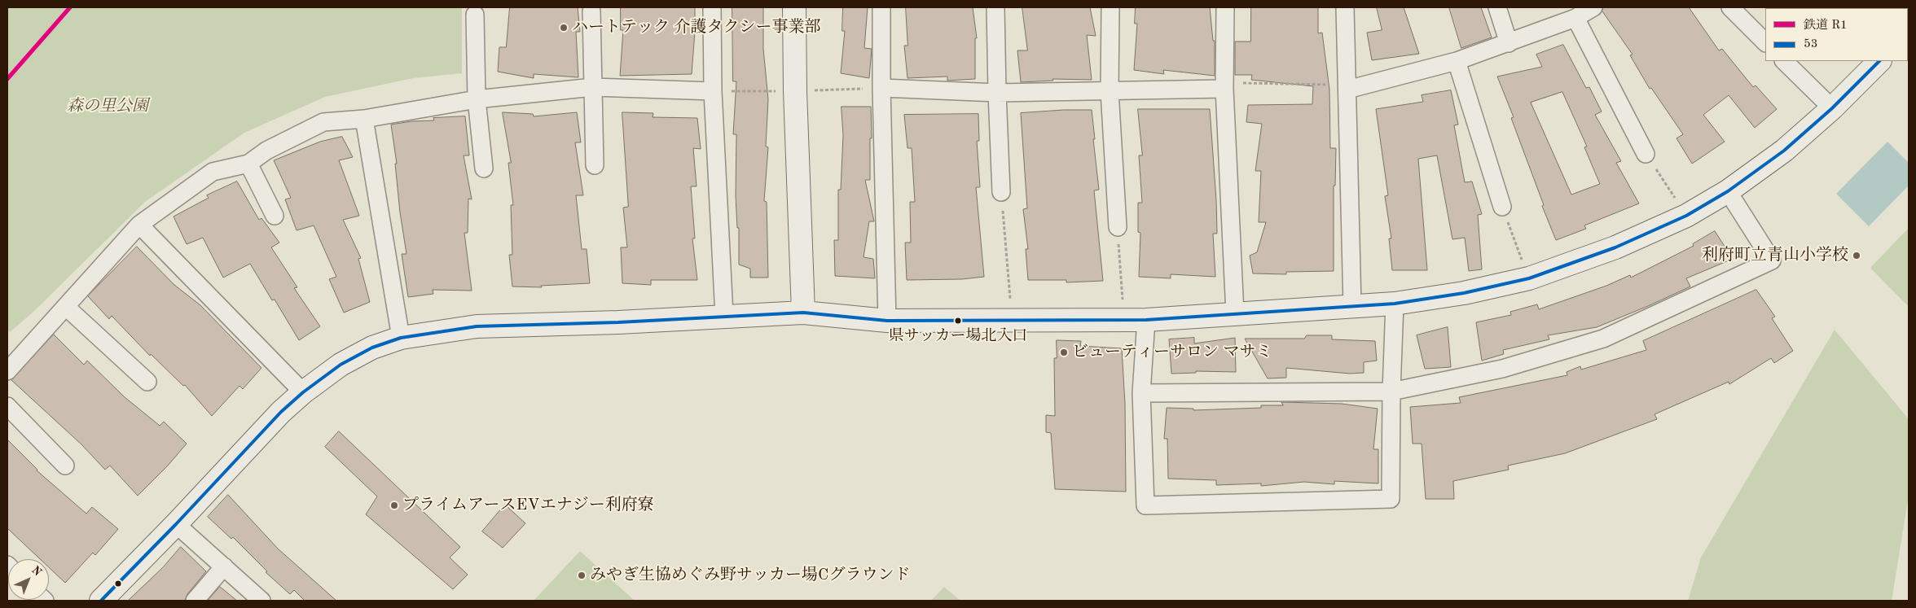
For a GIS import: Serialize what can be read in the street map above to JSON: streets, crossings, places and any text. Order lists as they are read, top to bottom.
{
  "parks": ["森の里公園"],
  "places": [
    "ハートテック 介護タクシー事業部",
    "利府町立青山小学校",
    "県サッカー場北入口",
    "ビューティーサロン マサミ",
    "プライムアースEVエナジー利府寮",
    "みやぎ生協めぐみ野サッカー場Cグラウンド"
  ],
  "lines": ["rail line R1", "transit line 53"],
  "legend": ["鉄道 R1", "53"],
  "north": "top right"
}
